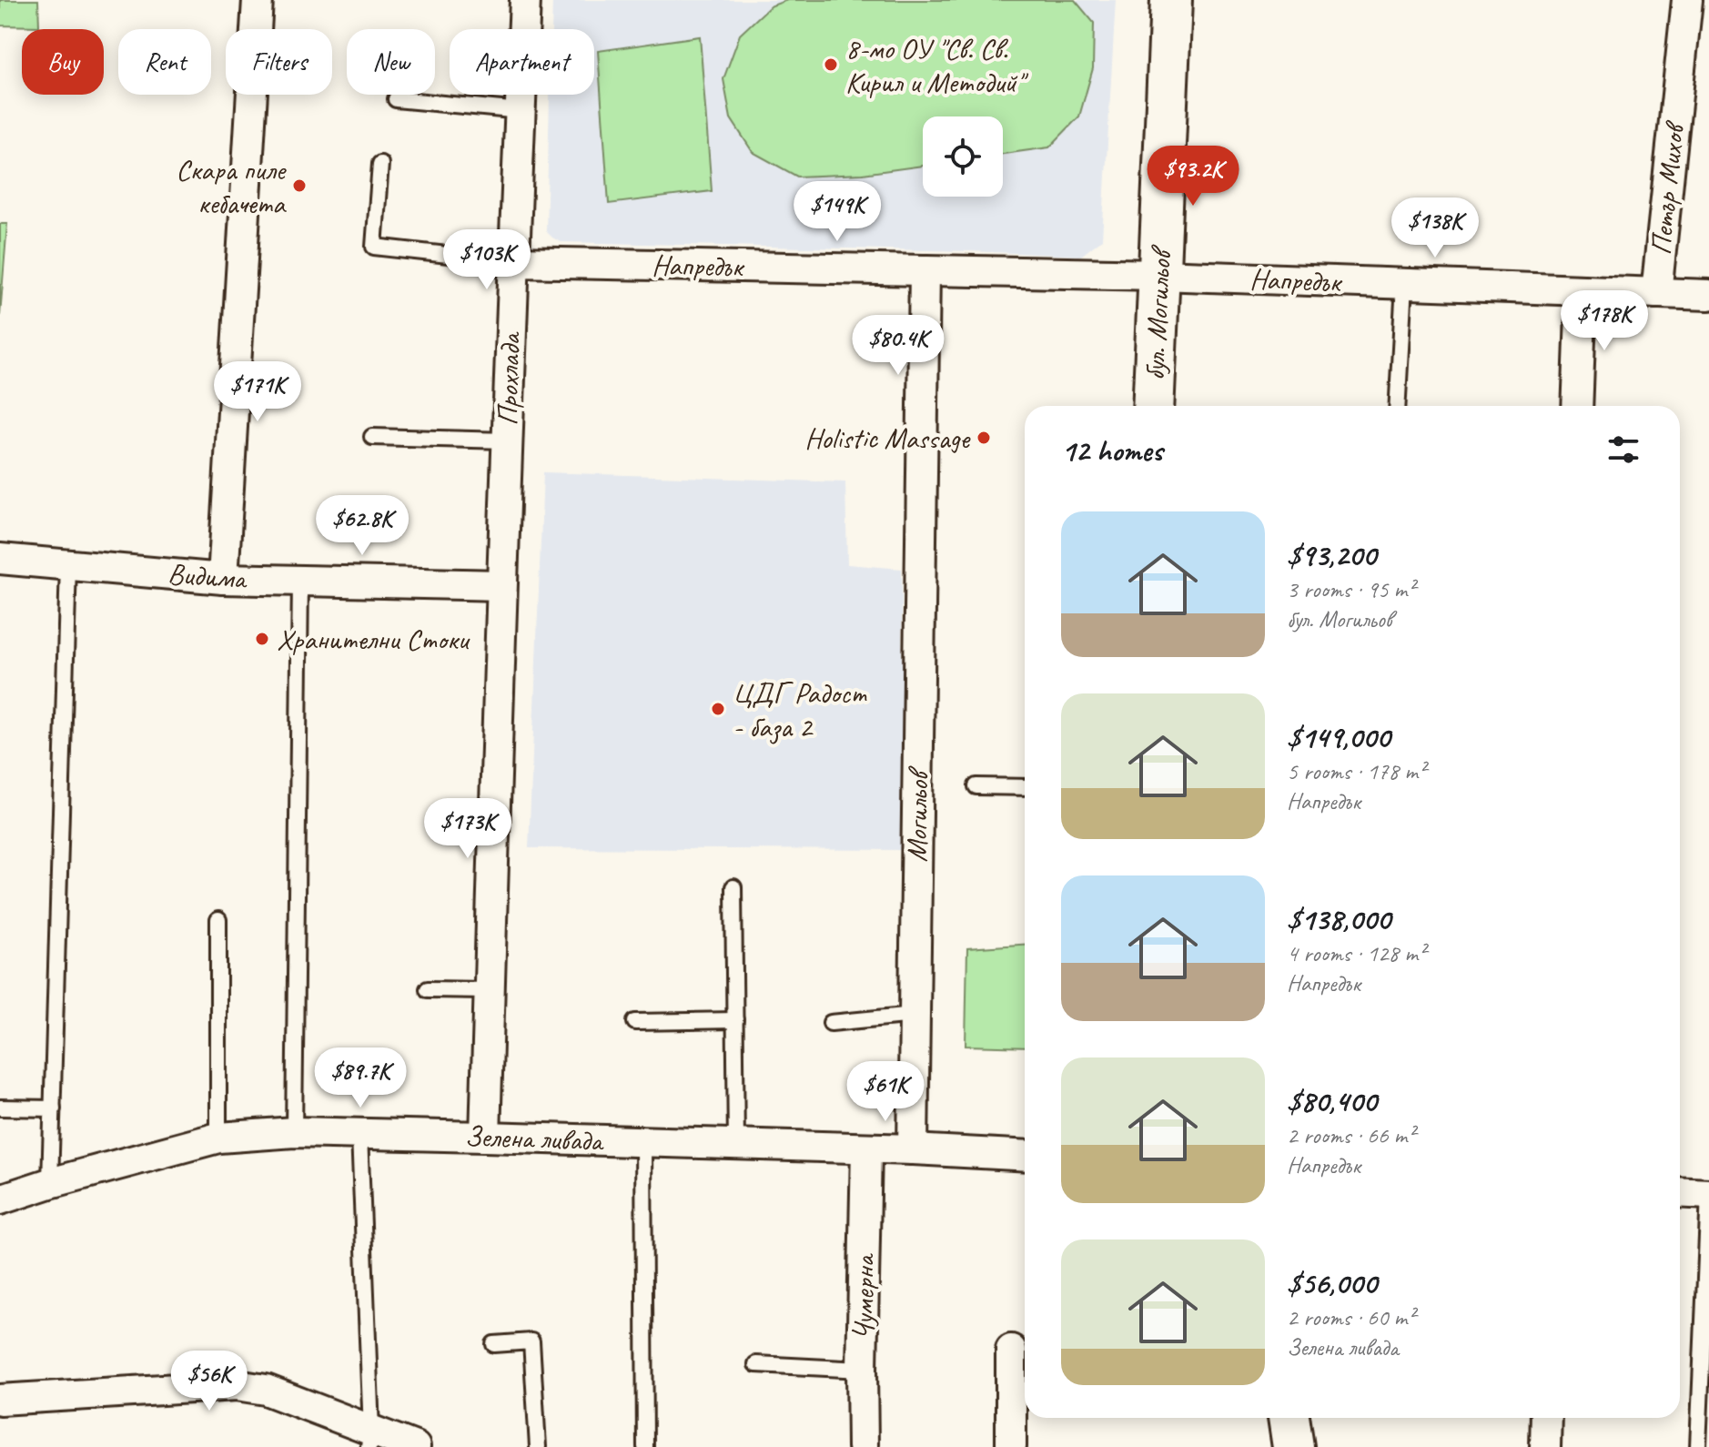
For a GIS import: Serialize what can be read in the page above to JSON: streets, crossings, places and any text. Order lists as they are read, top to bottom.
{
  "streets": {
    "street": [
      "Петър Михов",
      "Напредък",
      "бул. Могильов",
      "Прохлада",
      "Видима",
      "Могильов",
      "Зелена ливада",
      "Чумерна"
    ]
  },
  "crossings": [
    ["Петър Михов", "Напредък"],
    ["Напредък", "бул. Могильов"],
    ["Напредък", "Прохлада"],
    ["Напредък", "Могильов"],
    ["Прохлада", "Видима"],
    ["Прохлада", "Зелена ливада"],
    ["Могильов", "Зелена ливада"],
    ["Зелена ливада", "Чумерна"]
  ],
  "places": [
    "8-мо ОУ \"Св. Св. Кирил и Методий\"",
    "Скара пиле кебачета",
    "Holistic Massage",
    "Хранителни Стоки",
    "ЦДГ Радост - база 2"
  ],
  "page": {
    "chip": [
      "Buy",
      "Rent",
      "Filters",
      "New",
      "Apartment"
    ],
    "price": [
      "$93.2K",
      "$149K",
      "$138K",
      "$103K",
      "$178K",
      "$80.4K",
      "$171K",
      "$62.8K",
      "$173K",
      "$89.7K",
      "$61K",
      "$56K"
    ],
    "heading": "12 homes",
    "list": [
      {
        "name": "$93,200",
        "note": "3 rooms · 95 m² · бул. Могильов"
      },
      {
        "name": "$149,000",
        "note": "5 rooms · 178 m² · Напредък"
      },
      {
        "name": "$138,000",
        "note": "4 rooms · 128 m² · Напредък"
      },
      {
        "name": "$80,400",
        "note": "2 rooms · 66 m² · Напредък"
      },
      {
        "name": "$56,000",
        "note": "2 rooms · 60 m² · Зелена ливада"
      }
    ]
  }
}
